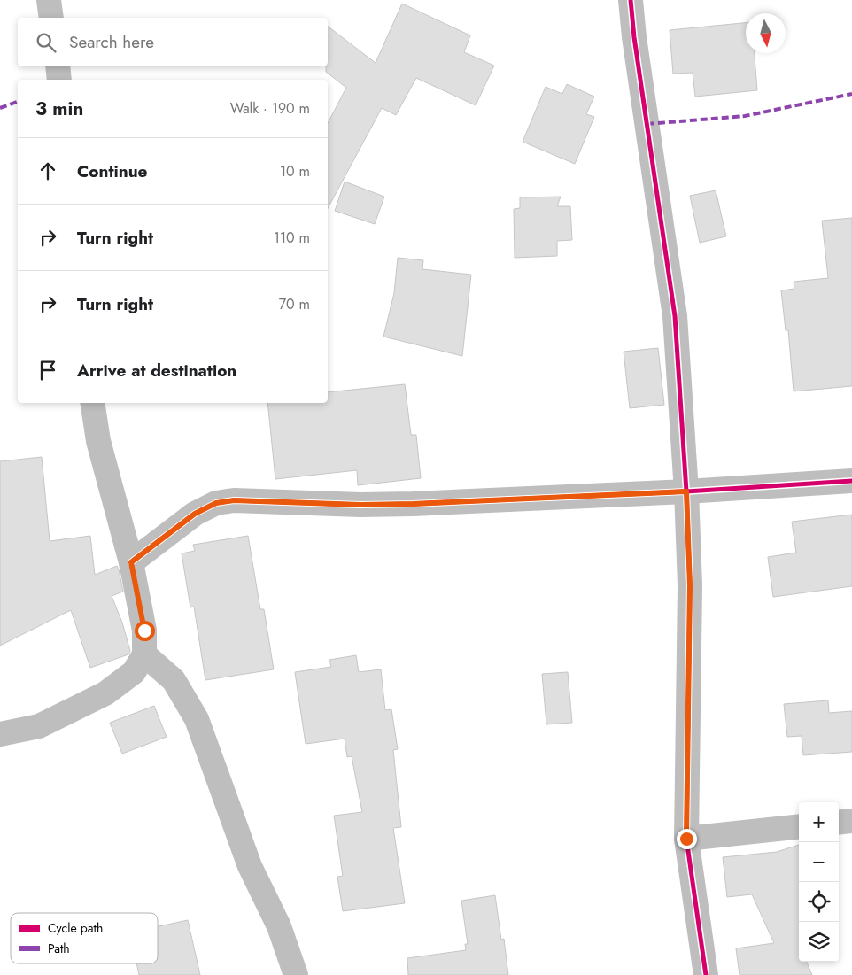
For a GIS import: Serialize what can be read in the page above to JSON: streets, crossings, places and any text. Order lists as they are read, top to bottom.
{
  "legend": ["Cycle path", "Path"],
  "north": "bottom",
  "page": {
    "search": "Search here",
    "heading": ["3 min", "Walk · 190 m"],
    "list": [
      ["Continue", "10 m"],
      ["Turn right", "110 m"],
      ["Turn right", "70 m"],
      "Arrive at destination"
    ],
    "map_buttons": ["+", "−"]
  }
}
